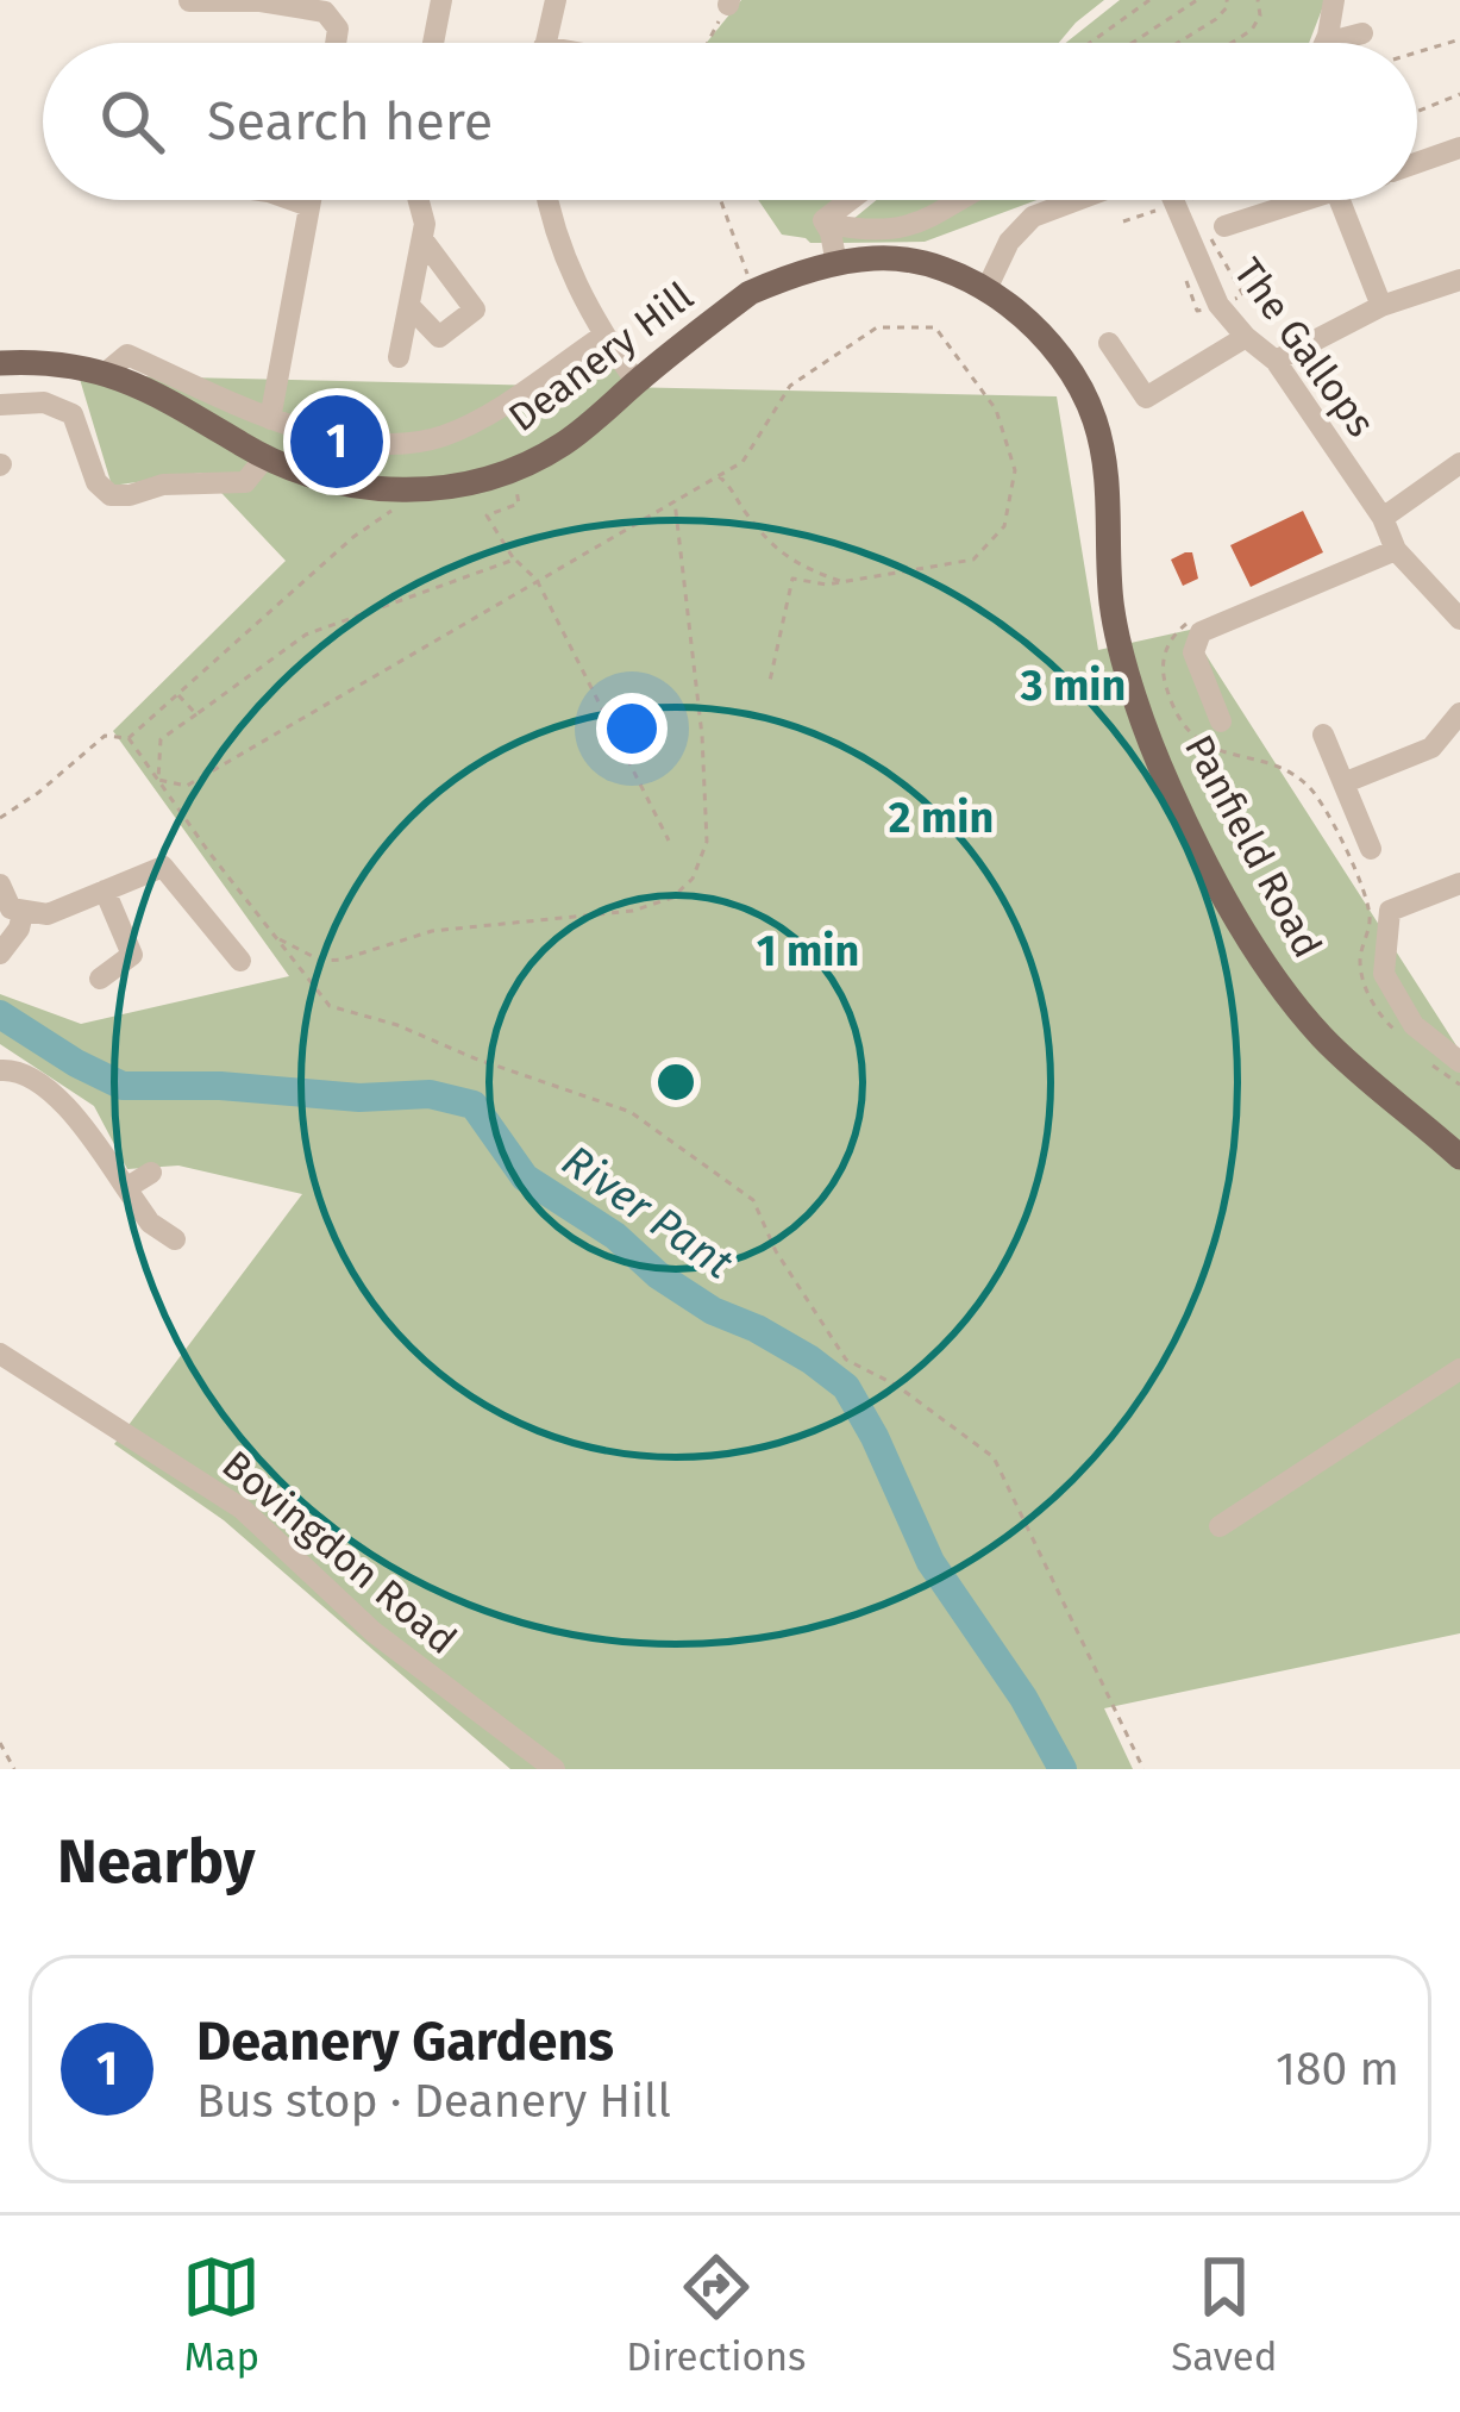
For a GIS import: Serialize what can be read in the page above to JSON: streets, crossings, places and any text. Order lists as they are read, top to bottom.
{
  "streets": {
    "main road": ["Deanery Hill", "Panfield Road"],
    "street": ["The Gallops", "Bovingdon Road"]
  },
  "crossings": [
    ["Deanery Hill", "Panfield Road"]
  ],
  "water": ["River Pant"],
  "page": {
    "search": "Search here",
    "pins": "1",
    "heading": "Nearby",
    "list": [
      {
        "mark": "1",
        "name": "Deanery Gardens",
        "note": "Bus stop · Deanery Hill",
        "value": "180 m"
      }
    ],
    "nav": ["Map", "Directions", "Saved"]
  },
  "rings": ["3 min", "2 min", "1 min"]
}
